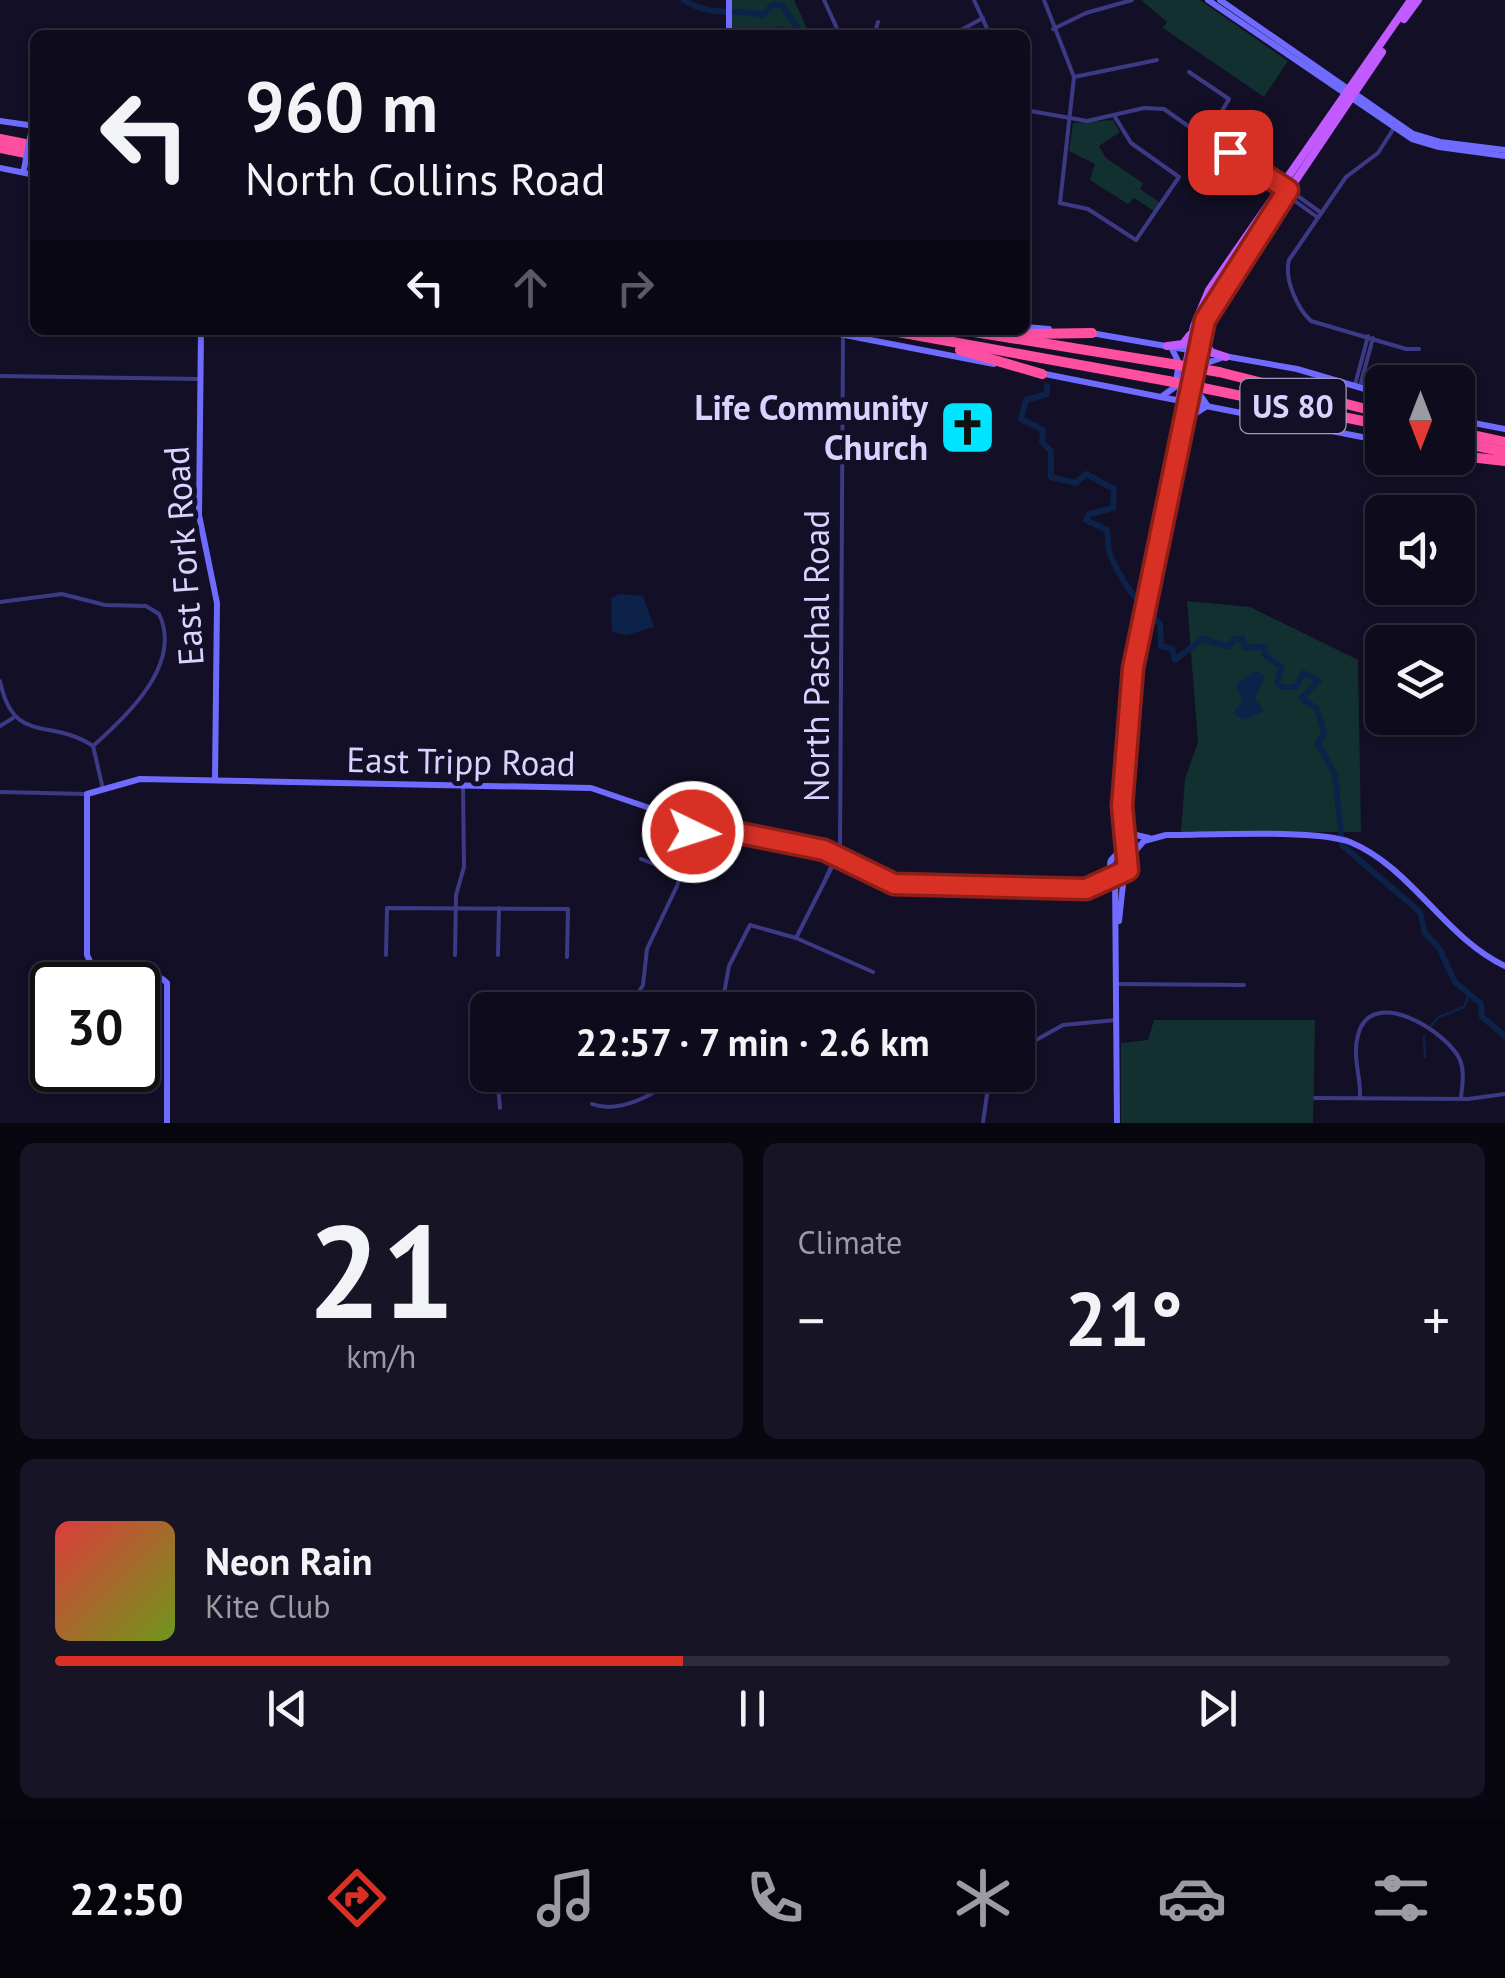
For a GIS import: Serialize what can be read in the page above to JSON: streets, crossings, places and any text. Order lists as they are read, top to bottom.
{
  "streets": {
    "highway": ["US 80"],
    "street": ["East Fork Road", "North Paschal Road", "East Tripp Road"]
  },
  "crossings": [
    ["East Fork Road", "East Tripp Road"],
    ["North Paschal Road", "East Tripp Road"]
  ],
  "places": {
    "church": ["Life Community Church"]
  },
  "north": "bottom",
  "page": {
    "turn": ["960 m", "North Collins Road"],
    "limit": "30",
    "trip": "22:57 · 7 min · 2.6 km",
    "tile": [
      ["21", "km/h"],
      "Climate"
    ],
    "heat": ["−", "21°", "+"],
    "song": ["Neon Rain", "Kite Club"],
    "tabs": "22:50"
  }
}
